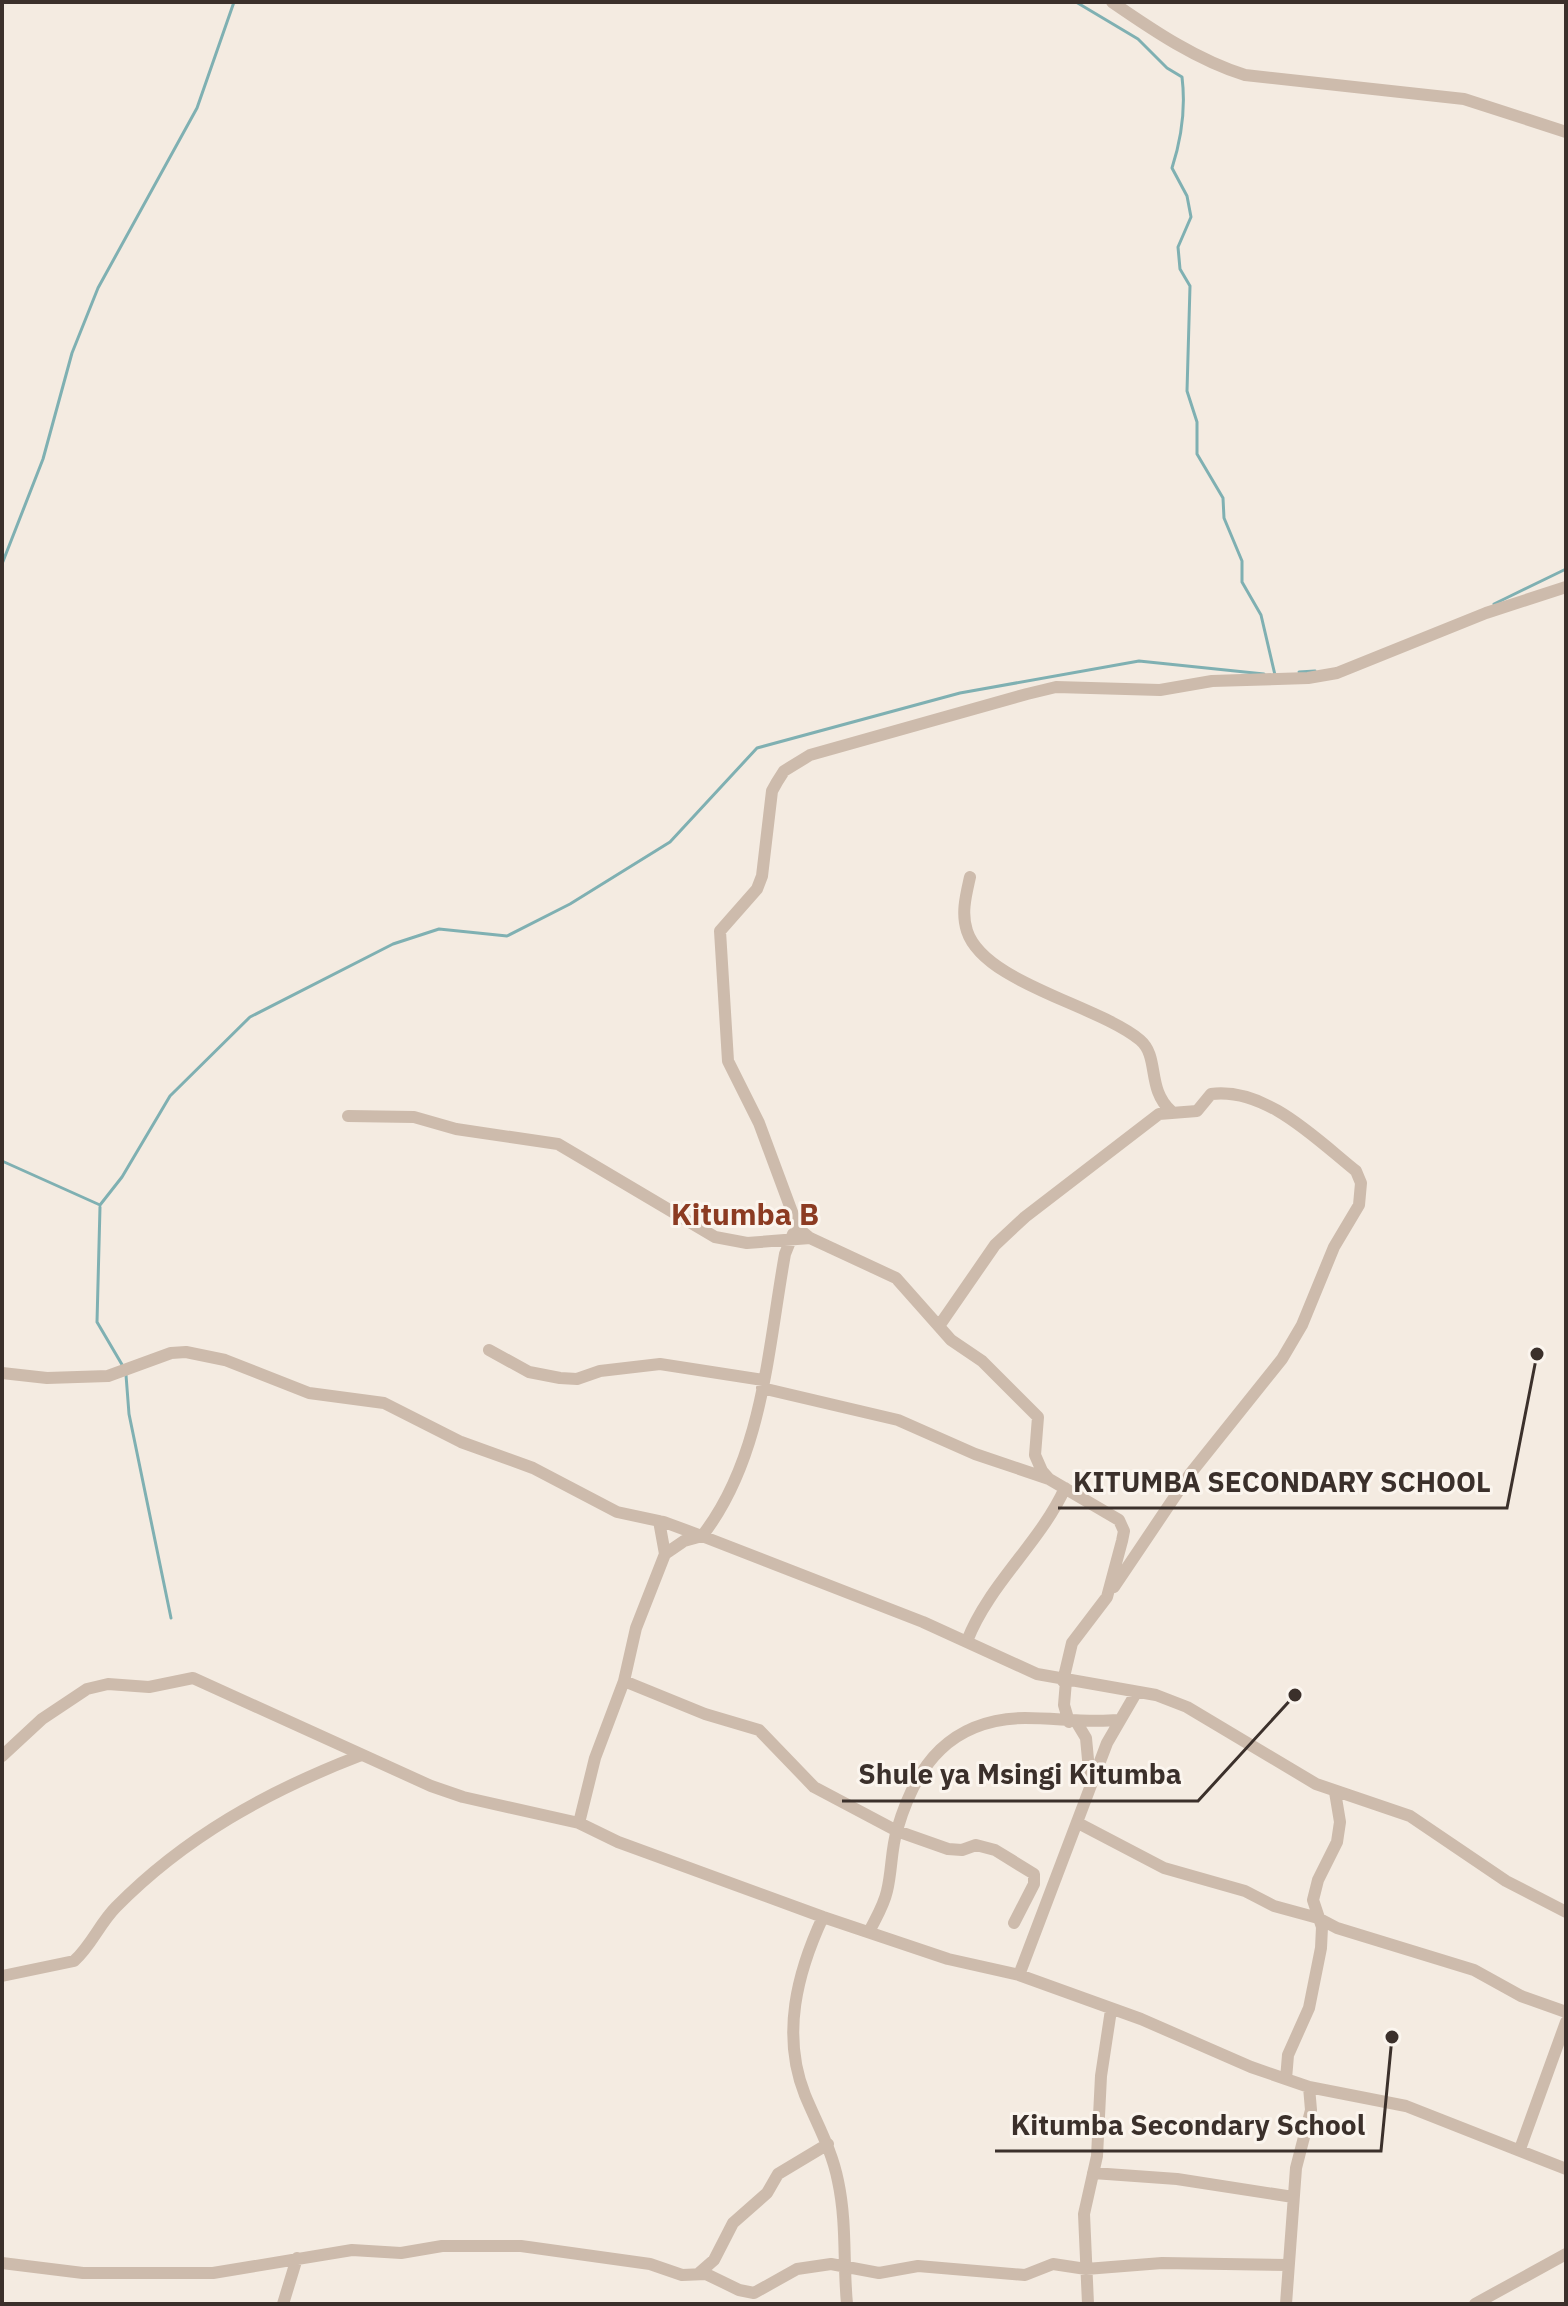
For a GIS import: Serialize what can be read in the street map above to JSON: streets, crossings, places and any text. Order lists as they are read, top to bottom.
{
  "districts": ["Kitumba B"],
  "places": ["KITUMBA SECONDARY SCHOOL", "Shule ya Msingi Kitumba", "Kitumba Secondary School"]
}
